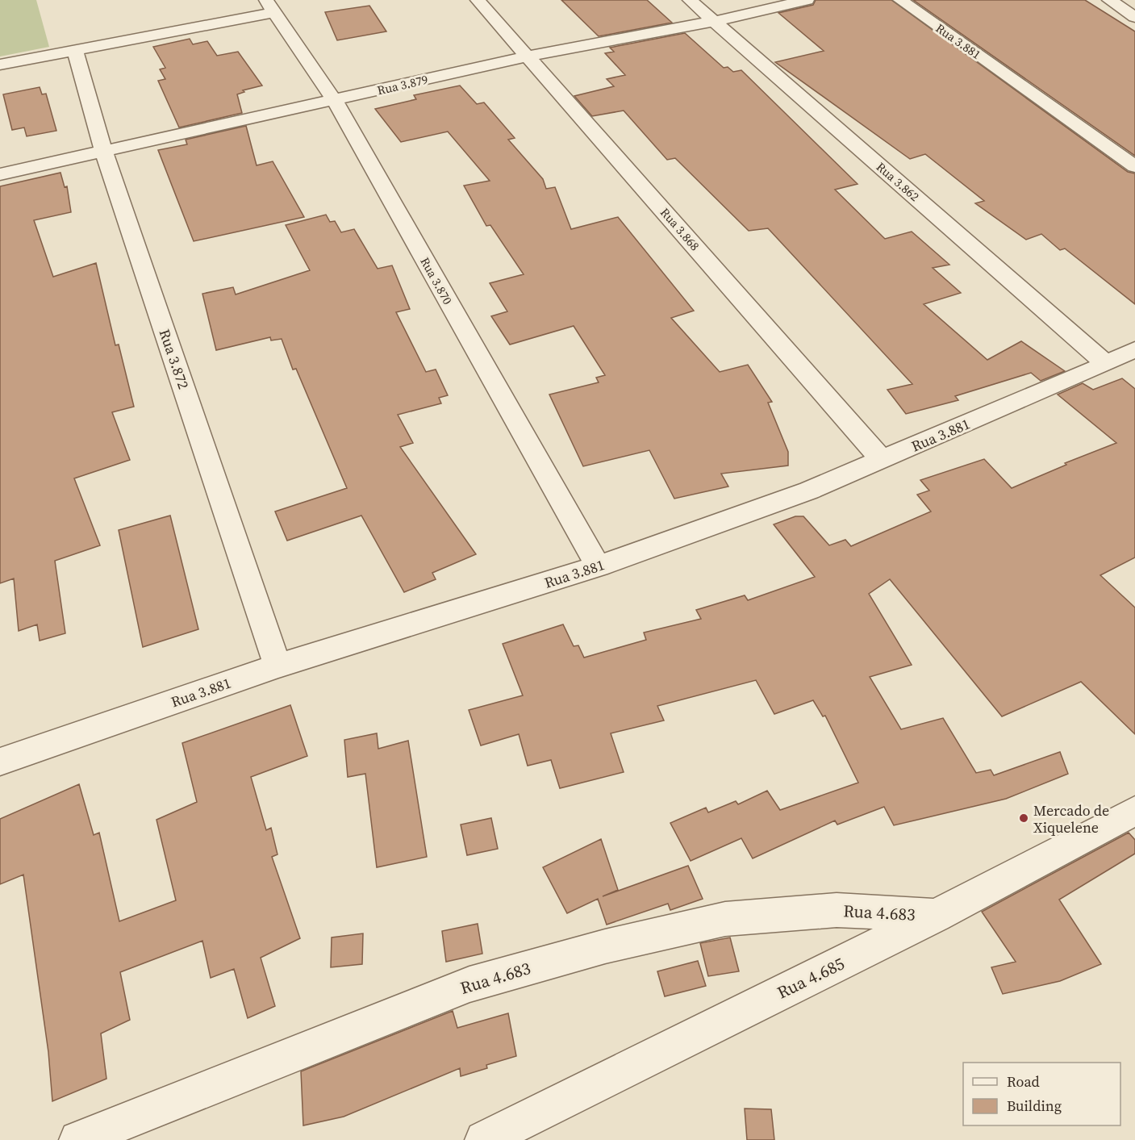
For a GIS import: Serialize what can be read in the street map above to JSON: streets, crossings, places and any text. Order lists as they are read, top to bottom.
{
  "streets": {
    "street": [
      "Rua 3.881",
      "Rua 3.879",
      "Rua 3.862",
      "Rua 3.868",
      "Rua 3.870",
      "Rua 3.872",
      "Rua 4.683",
      "Rua 4.685"
    ]
  },
  "crossings": [
    ["Rua 3.881", "Rua 3.862"],
    ["Rua 3.881", "Rua 3.868"],
    ["Rua 3.881", "Rua 3.870"],
    ["Rua 3.881", "Rua 3.872"],
    ["Rua 3.879", "Rua 3.862"],
    ["Rua 3.879", "Rua 3.868"],
    ["Rua 3.879", "Rua 3.870"],
    ["Rua 3.879", "Rua 3.872"],
    ["Rua 4.683", "Rua 4.685"]
  ],
  "places": ["Mercado de Xiquelene"],
  "legend": ["Road", "Building"]
}
